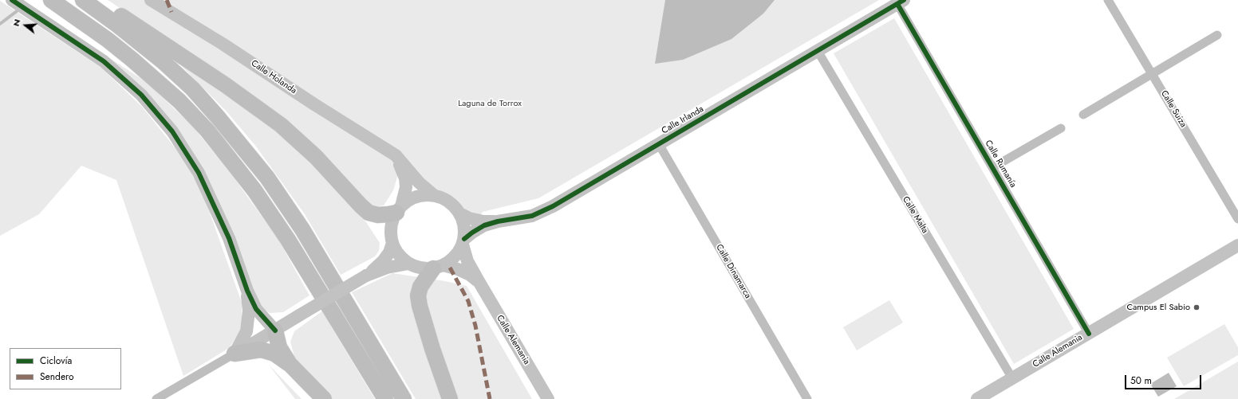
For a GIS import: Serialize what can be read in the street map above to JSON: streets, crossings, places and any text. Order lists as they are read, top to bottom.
{
  "streets": {
    "street": [
      "Calle Holanda",
      "Calle Suiza",
      "Calle Irlanda",
      "Calle Rumanía",
      "Calle Malta",
      "Calle Dinamarca",
      "Calle Alemania"
    ]
  },
  "crossings": [
    ["Calle Holanda", "Calle Irlanda"],
    ["Calle Holanda", "Calle Alemania"],
    ["Calle Irlanda", "Calle Rumanía"],
    ["Calle Irlanda", "Calle Malta"],
    ["Calle Irlanda", "Calle Dinamarca"],
    ["Calle Irlanda", "Calle Alemania"],
    ["Calle Rumanía", "Calle Alemania"],
    ["Calle Malta", "Calle Alemania"]
  ],
  "parks": ["Laguna de Torrox"],
  "places": ["Campus El Sabio"],
  "legend": ["Ciclovía", "Sendero"],
  "scale_bar": "50 m",
  "north": "left"
}
